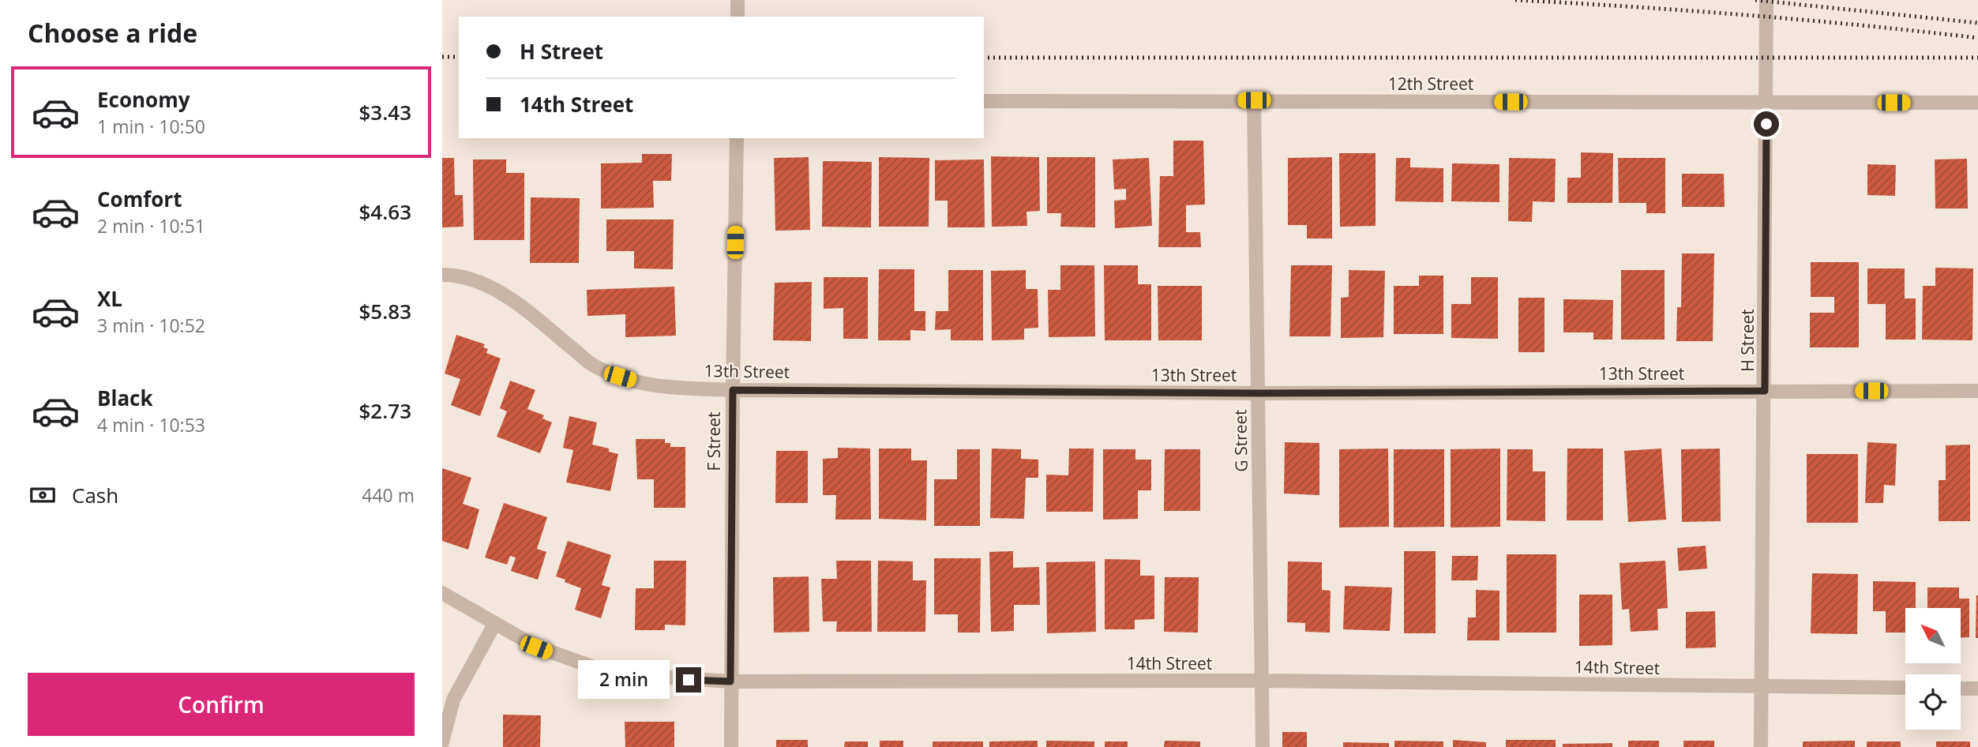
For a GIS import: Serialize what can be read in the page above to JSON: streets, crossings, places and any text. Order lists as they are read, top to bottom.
{
  "streets": {
    "street": [
      "12th Street",
      "H Street",
      "13th Street",
      "G Street",
      "F Street",
      "14th Street"
    ]
  },
  "crossings": [
    ["12th Street", "H Street"],
    ["12th Street", "G Street"],
    ["H Street", "13th Street"],
    ["H Street", "14th Street"],
    ["13th Street", "G Street"],
    ["13th Street", "F Street"],
    ["G Street", "14th Street"],
    ["F Street", "14th Street"]
  ],
  "north": "top left",
  "page": {
    "heading": "Choose a ride",
    "banner": ["H Street", "14th Street"],
    "list": [
      {
        "name": "Economy",
        "note": "1 min · 10:50",
        "value": "$3.43"
      },
      {
        "name": "Comfort",
        "note": "2 min · 10:51",
        "value": "$4.63"
      },
      {
        "name": "XL",
        "note": "3 min · 10:52",
        "value": "$5.83"
      },
      {
        "name": "Black",
        "note": "4 min · 10:53",
        "value": "$2.73"
      }
    ],
    "pay": ["Cash", "440 m"],
    "bubble": "2 min",
    "buttons": "Confirm"
  }
}
